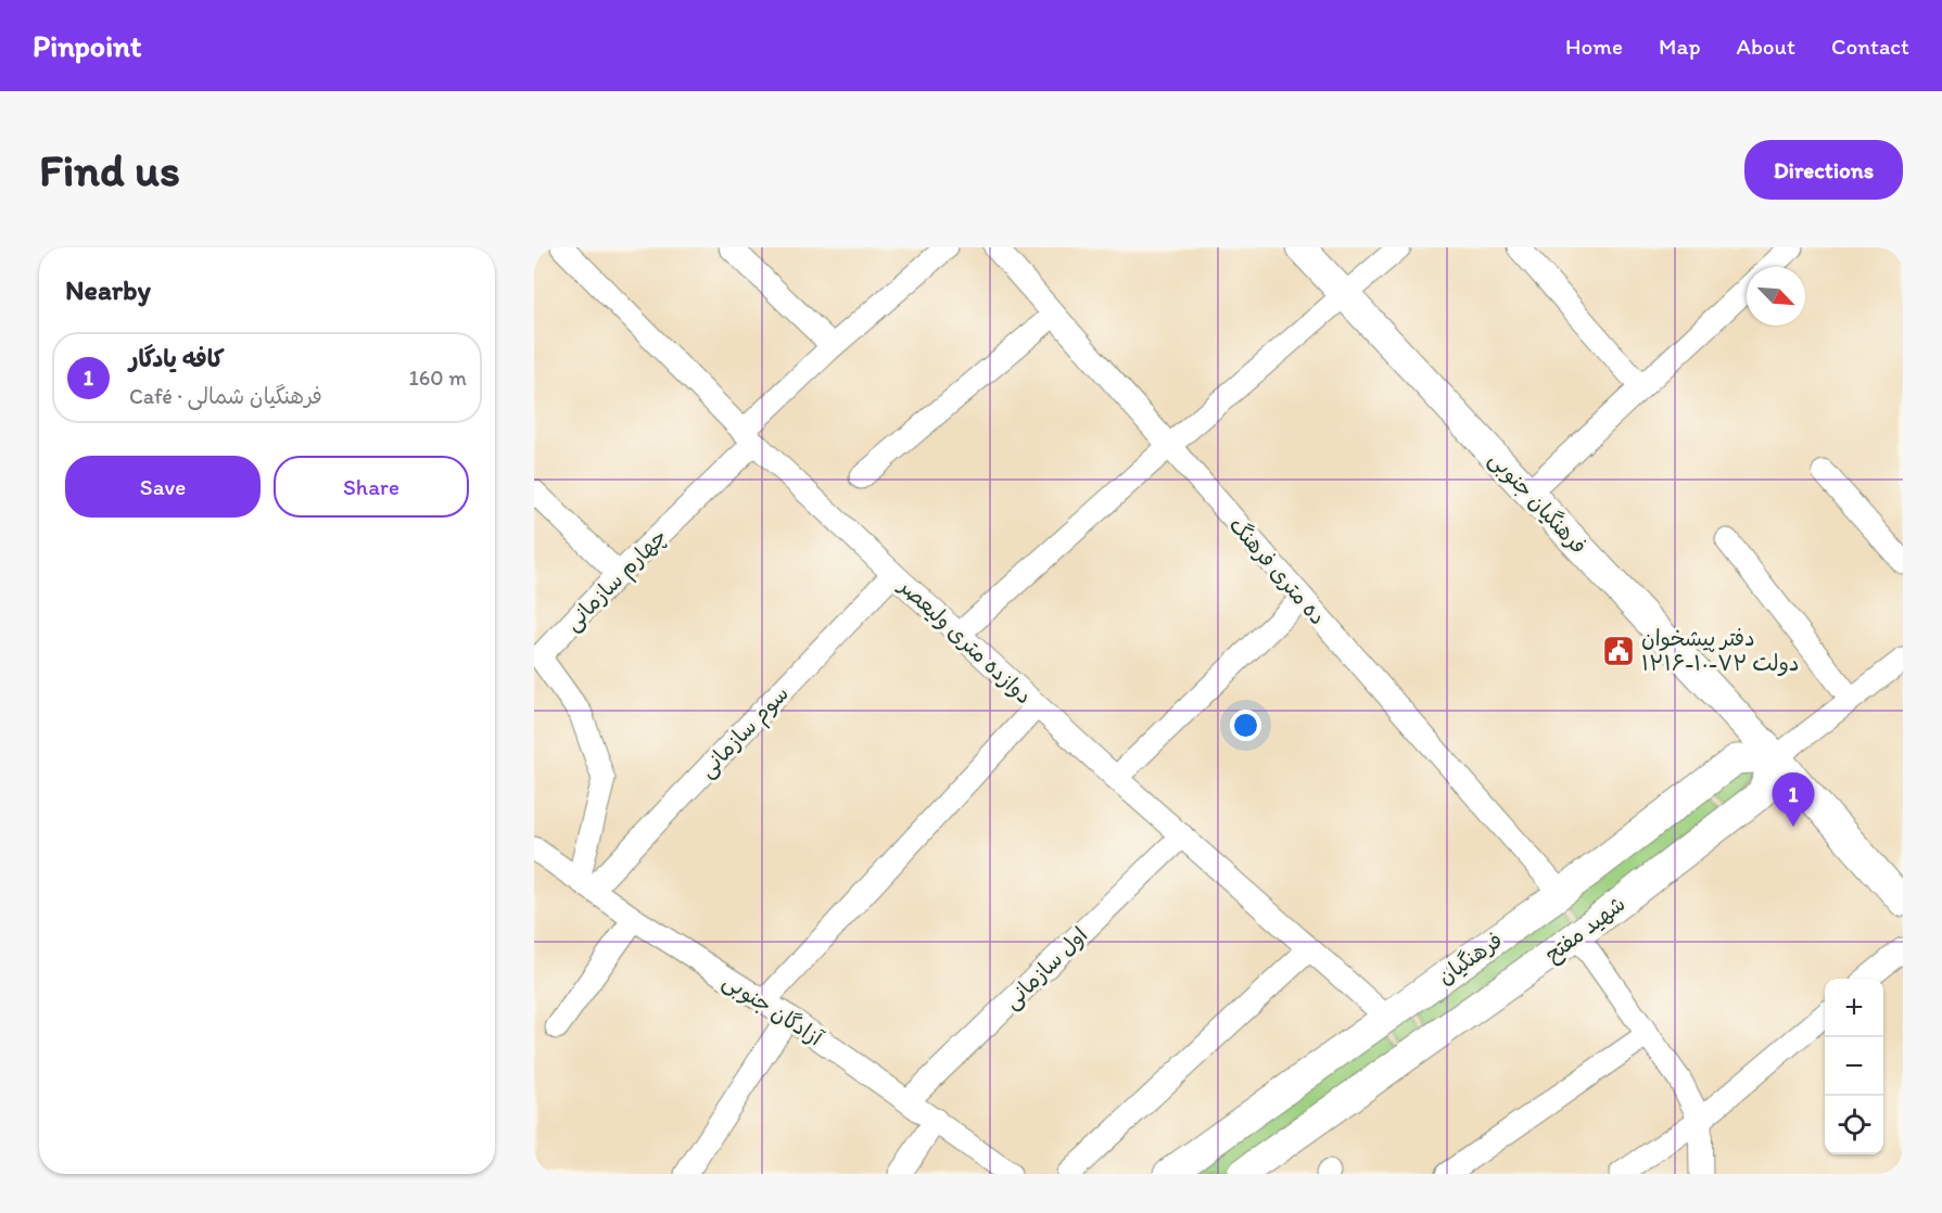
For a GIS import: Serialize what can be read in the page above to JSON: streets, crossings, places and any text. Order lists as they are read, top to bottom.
{
  "streets": {
    "main road": ["فرهنگیان جنوبی", "شهید مفتح", "فرهنگیان"],
    "street": [
      "ده متری فرهنگ",
      "چهارم سازمانی",
      "دوازده متری ولیعصر",
      "سوم سازمانی",
      "اول سازمانی",
      "آزادگان جنوبی"
    ]
  },
  "crossings": [
    ["فرهنگیان جنوبی", "شهید مفتح"],
    ["فرهنگیان جنوبی", "فرهنگیان"],
    ["ده متری فرهنگ", "فرهنگیان"],
    ["چهارم سازمانی", "دوازده متری ولیعصر"],
    ["چهارم سازمانی", "سوم سازمانی"],
    ["چهارم سازمانی", "آزادگان جنوبی"],
    ["دوازده متری ولیعصر", "سوم سازمانی"],
    ["دوازده متری ولیعصر", "فرهنگیان"],
    ["دوازده متری ولیعصر", "اول سازمانی"],
    ["سوم سازمانی", "آزادگان جنوبی"],
    ["شهید مفتح", "فرهنگیان"],
    ["اول سازمانی", "آزادگان جنوبی"]
  ],
  "places": {
    "public building": ["دفتر پیشخوان دولت ۷۲-۱۰-۱۲۱۶"]
  },
  "north": "bottom right",
  "page": {
    "header": "Pinpoint",
    "nav": [
      "Home",
      "Map",
      "About",
      "Contact"
    ],
    "buttons": [
      "Directions",
      ["Save", "Share"]
    ],
    "title": "Find us",
    "heading": "Nearby",
    "list": [
      {
        "mark": "1",
        "name": "کافه یادگار",
        "note": "Café · فرهنگیان شمالی",
        "value": "160 m"
      }
    ],
    "pins": "1",
    "map_buttons": ["+", "−"]
  }
}
